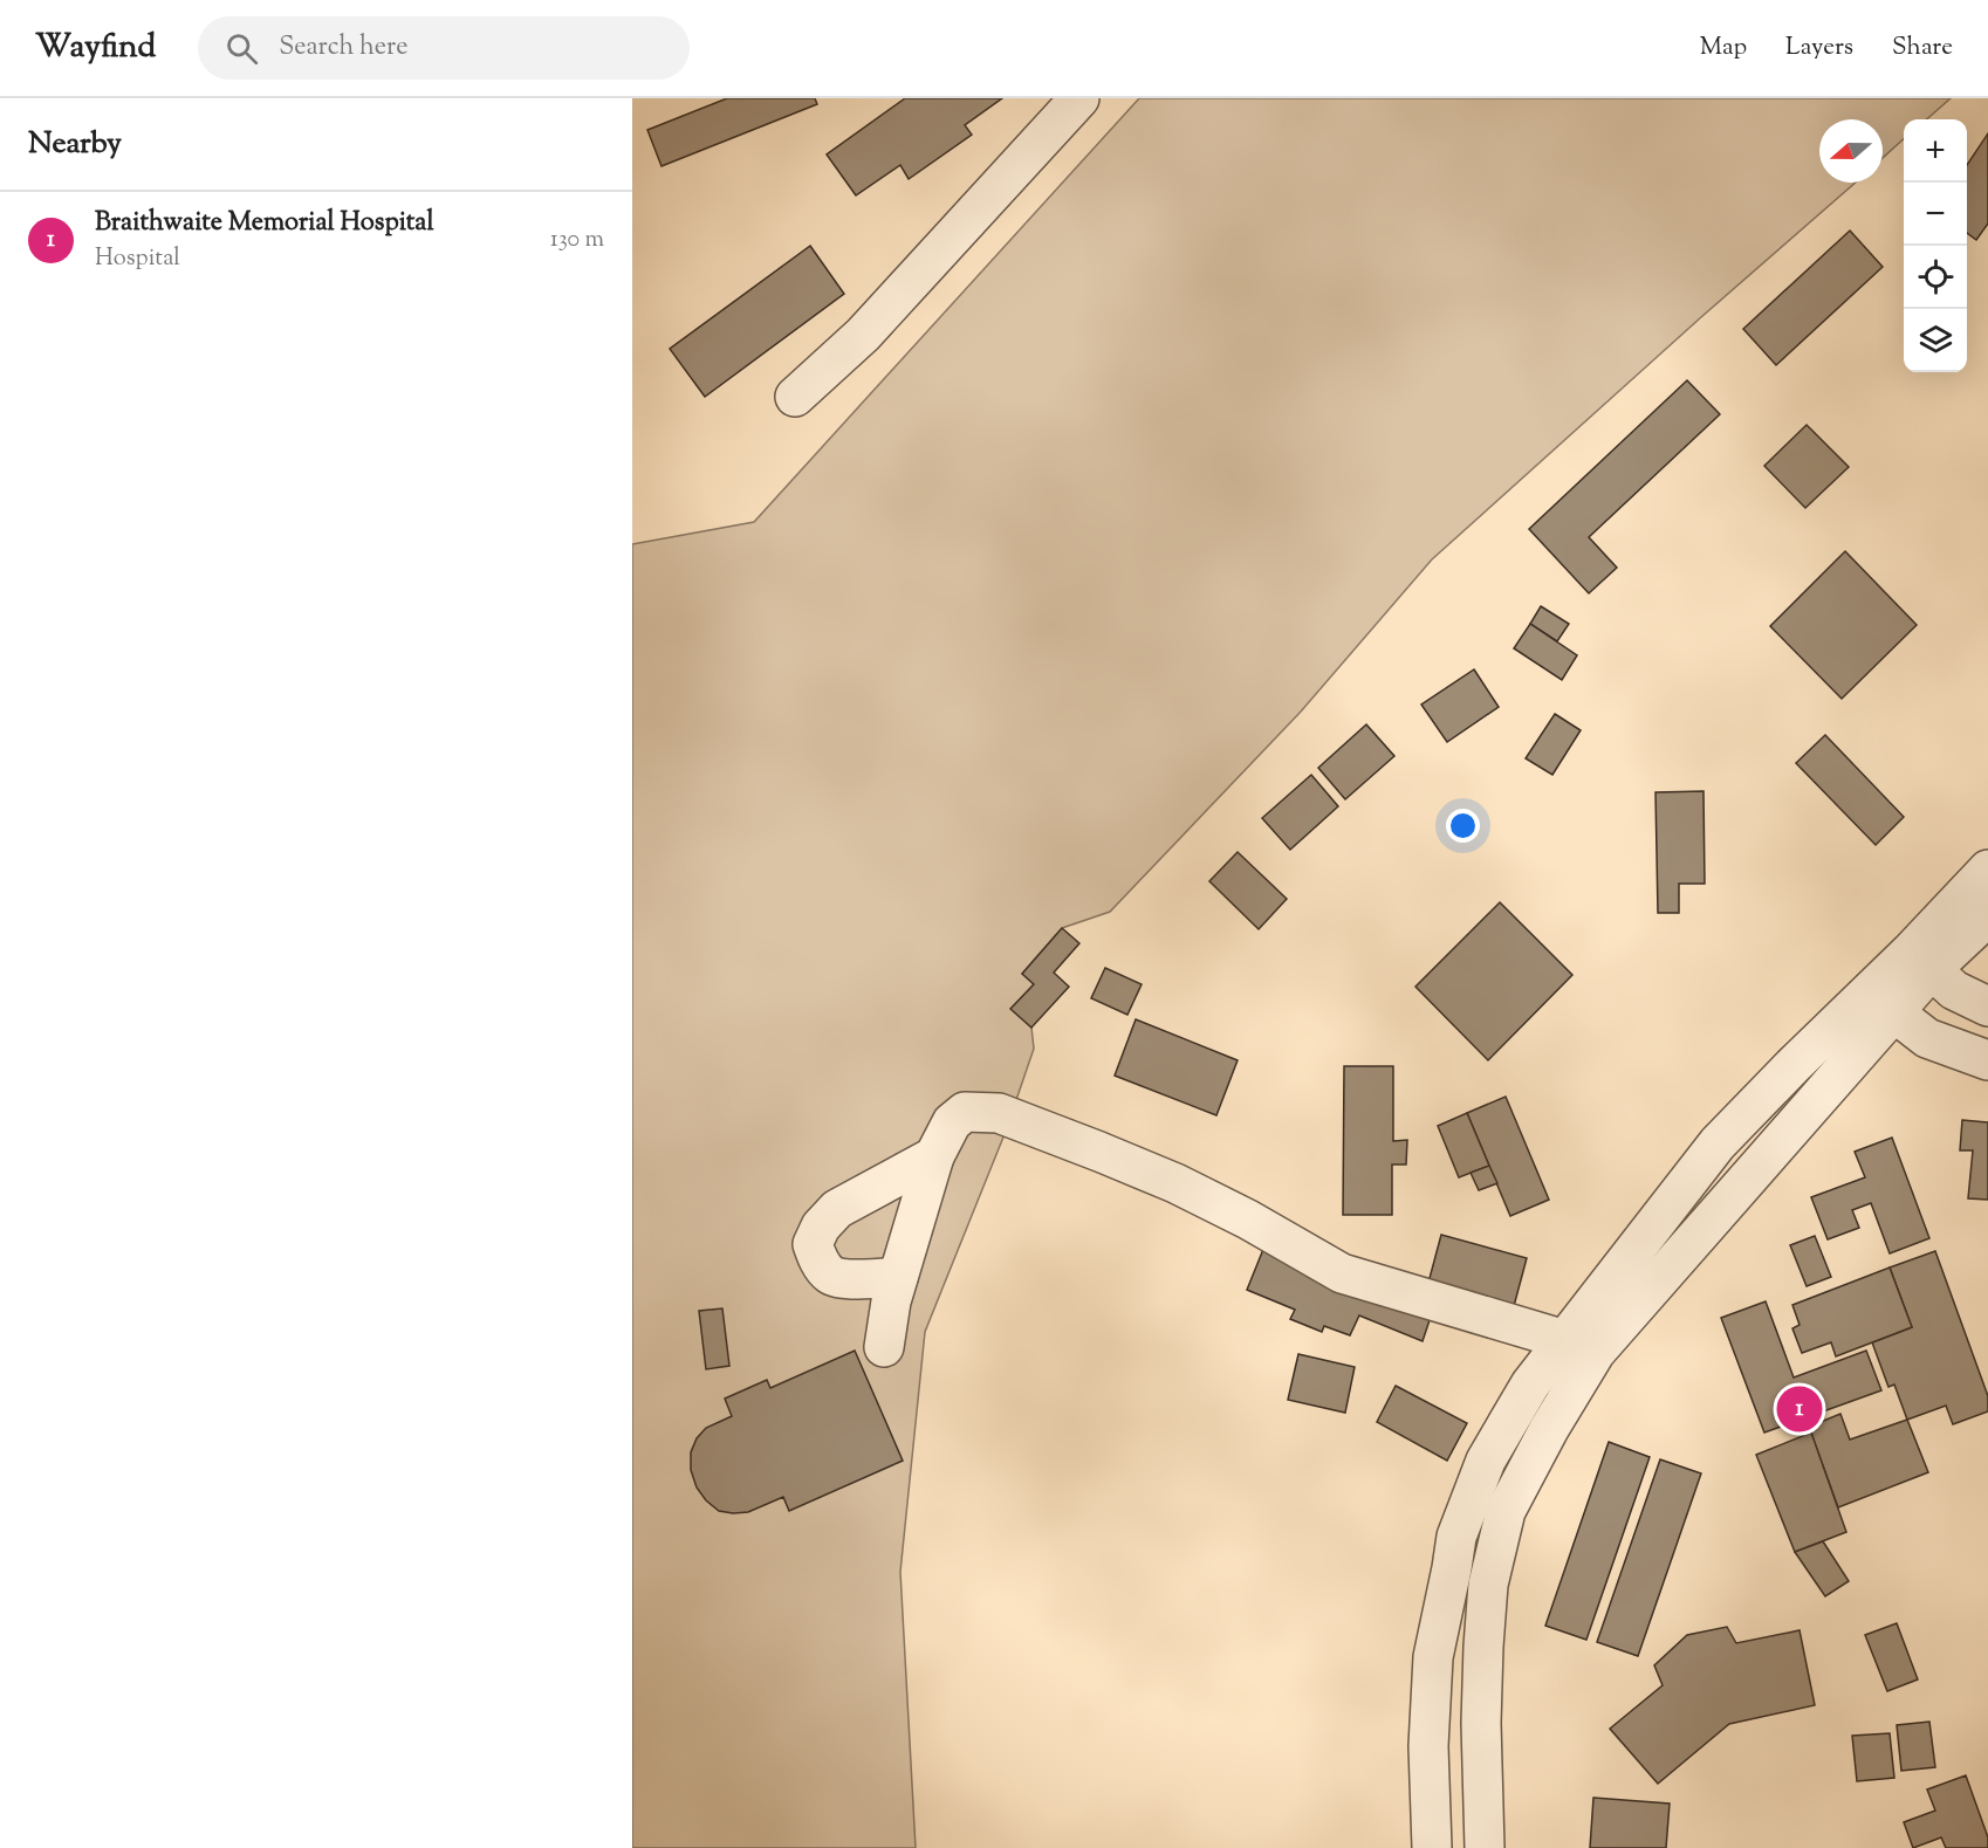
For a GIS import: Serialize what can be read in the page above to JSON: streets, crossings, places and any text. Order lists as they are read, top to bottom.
{
  "north": "left",
  "page": {
    "header": "Wayfind",
    "search": "Search here",
    "nav": ["Map", "Layers", "Share"],
    "heading": "Nearby",
    "map_buttons": ["+", "−"],
    "list": [
      {
        "mark": "1",
        "name": "Braithwaite Memorial Hospital",
        "note": "Hospital",
        "value": "130 m"
      }
    ],
    "pins": "1"
  }
}
